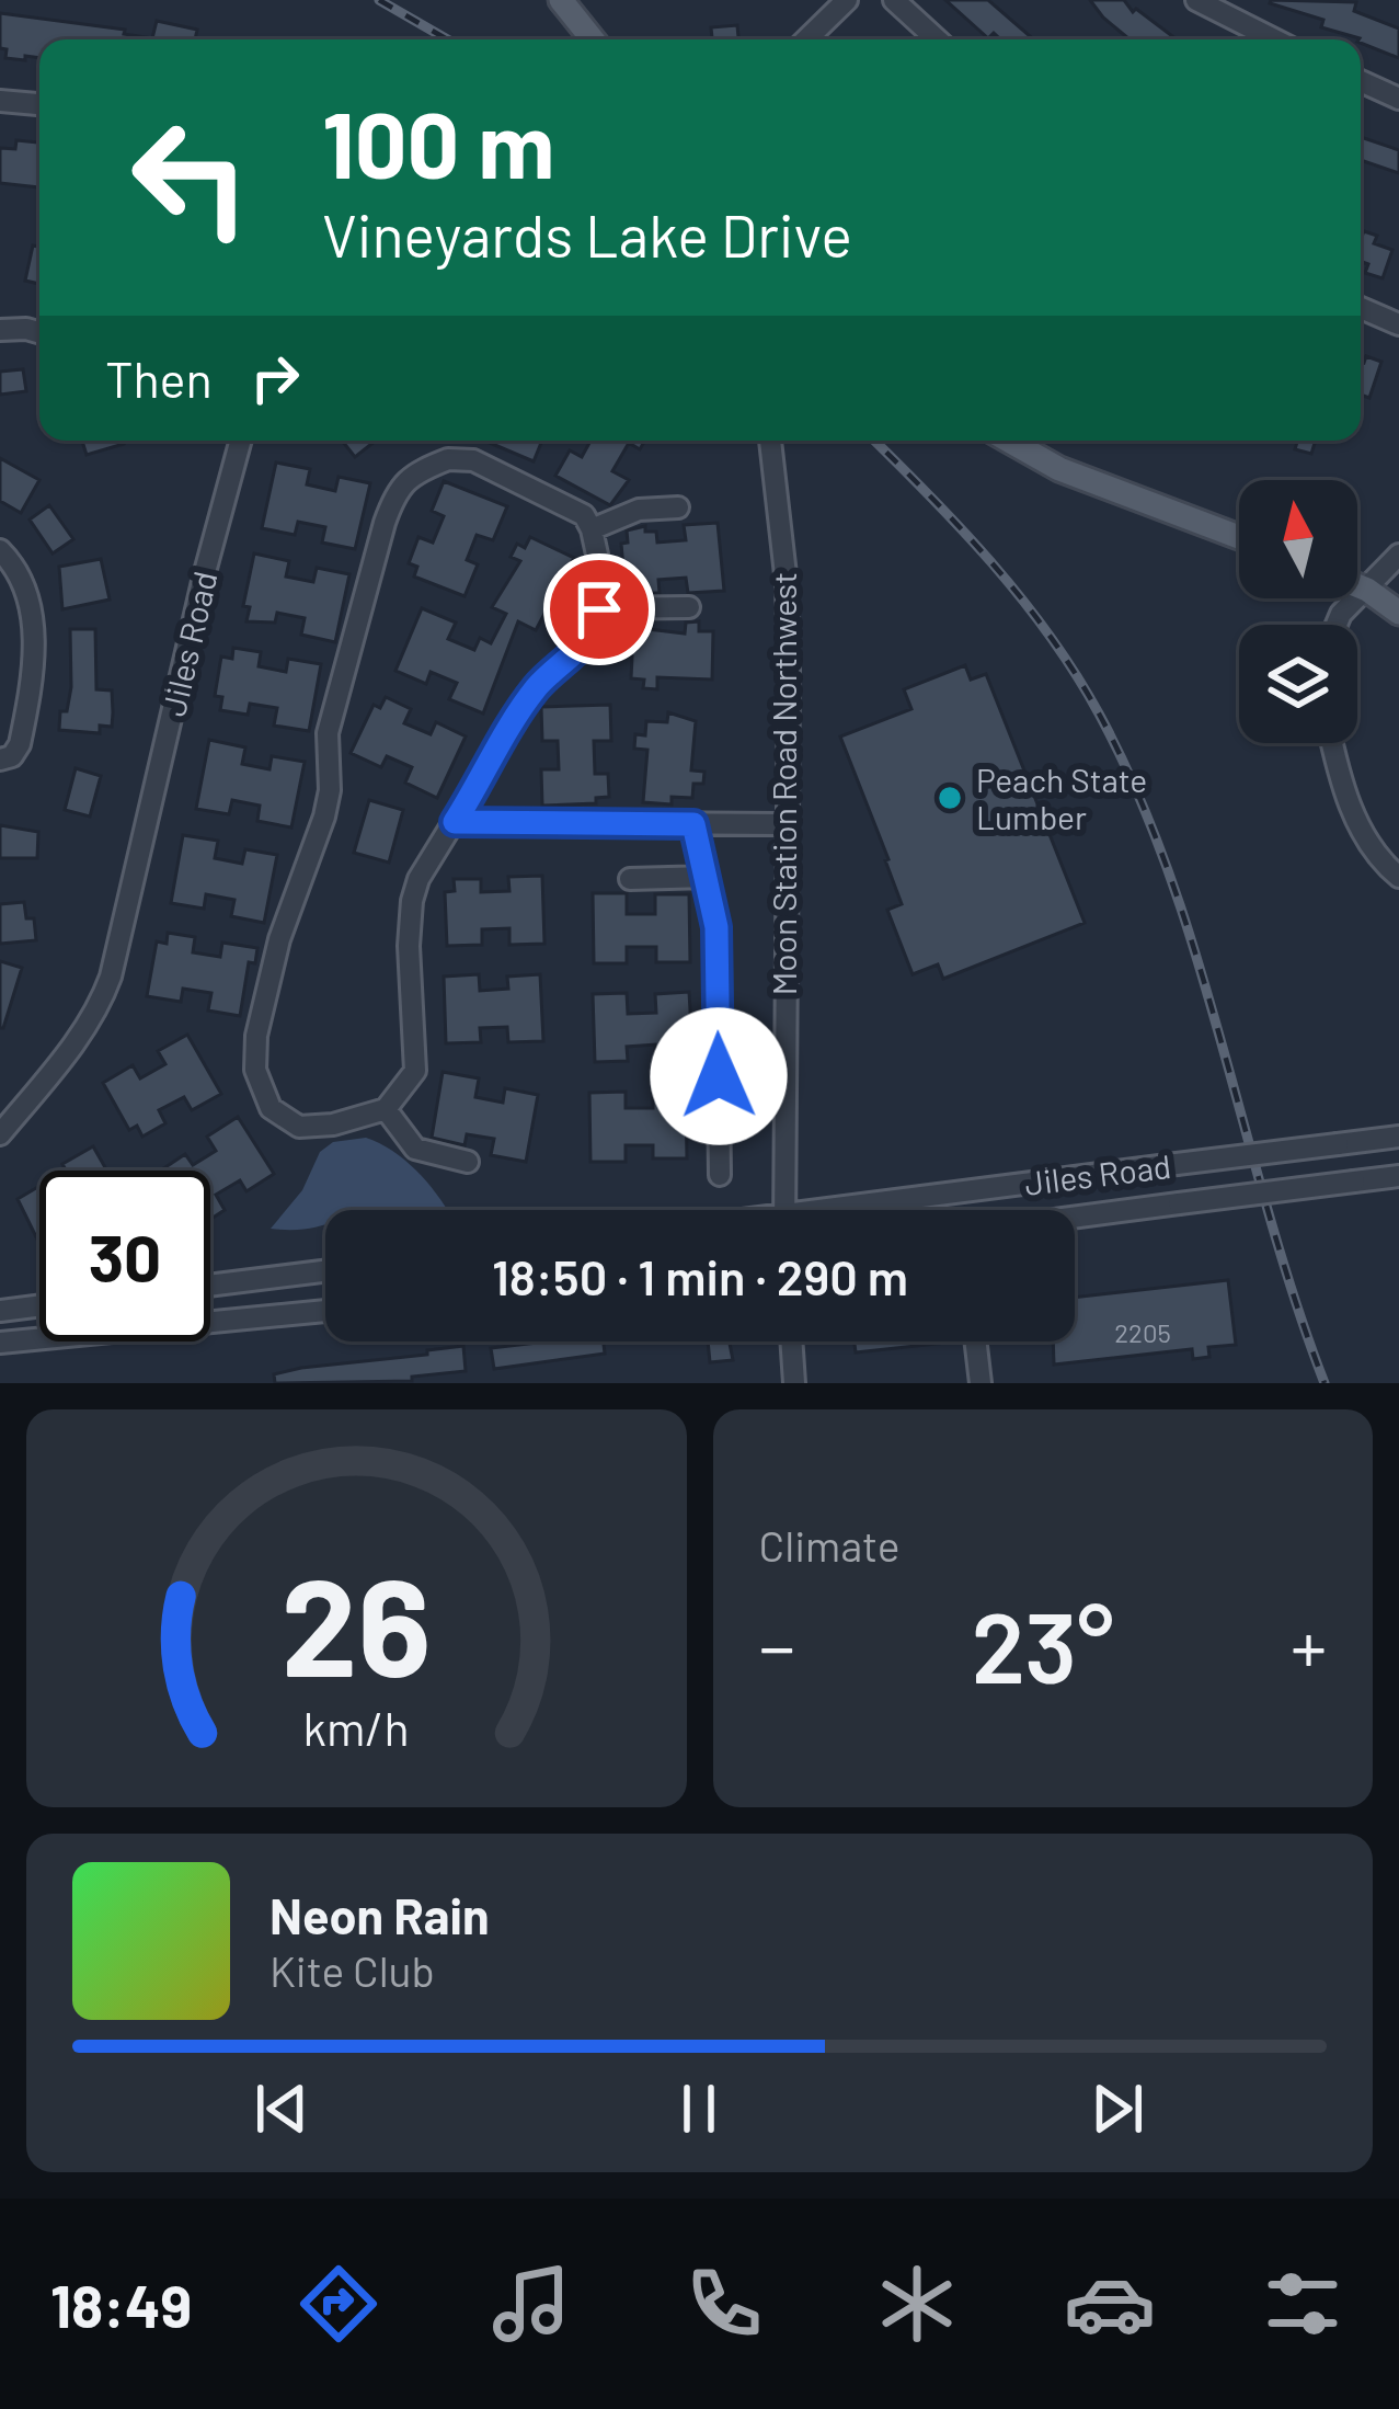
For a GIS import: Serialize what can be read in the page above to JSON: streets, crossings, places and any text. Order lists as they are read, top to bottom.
{
  "streets": {
    "street": ["Jiles Road", "Moon Station Road Northwest"]
  },
  "places": ["Peach State Lumber"],
  "house_numbers": ["2205"],
  "north": "top",
  "page": {
    "turn": ["100 m", "Vineyards Lake Drive"],
    "then": "Then",
    "limit": "30",
    "trip": "18:50 · 1 min · 290 m",
    "tile": "Climate",
    "heat": ["−", "23°", "+"],
    "song": ["Neon Rain", "Kite Club"],
    "tabs": "18:49",
    "gauge": ["26", "km/h"]
  }
}
